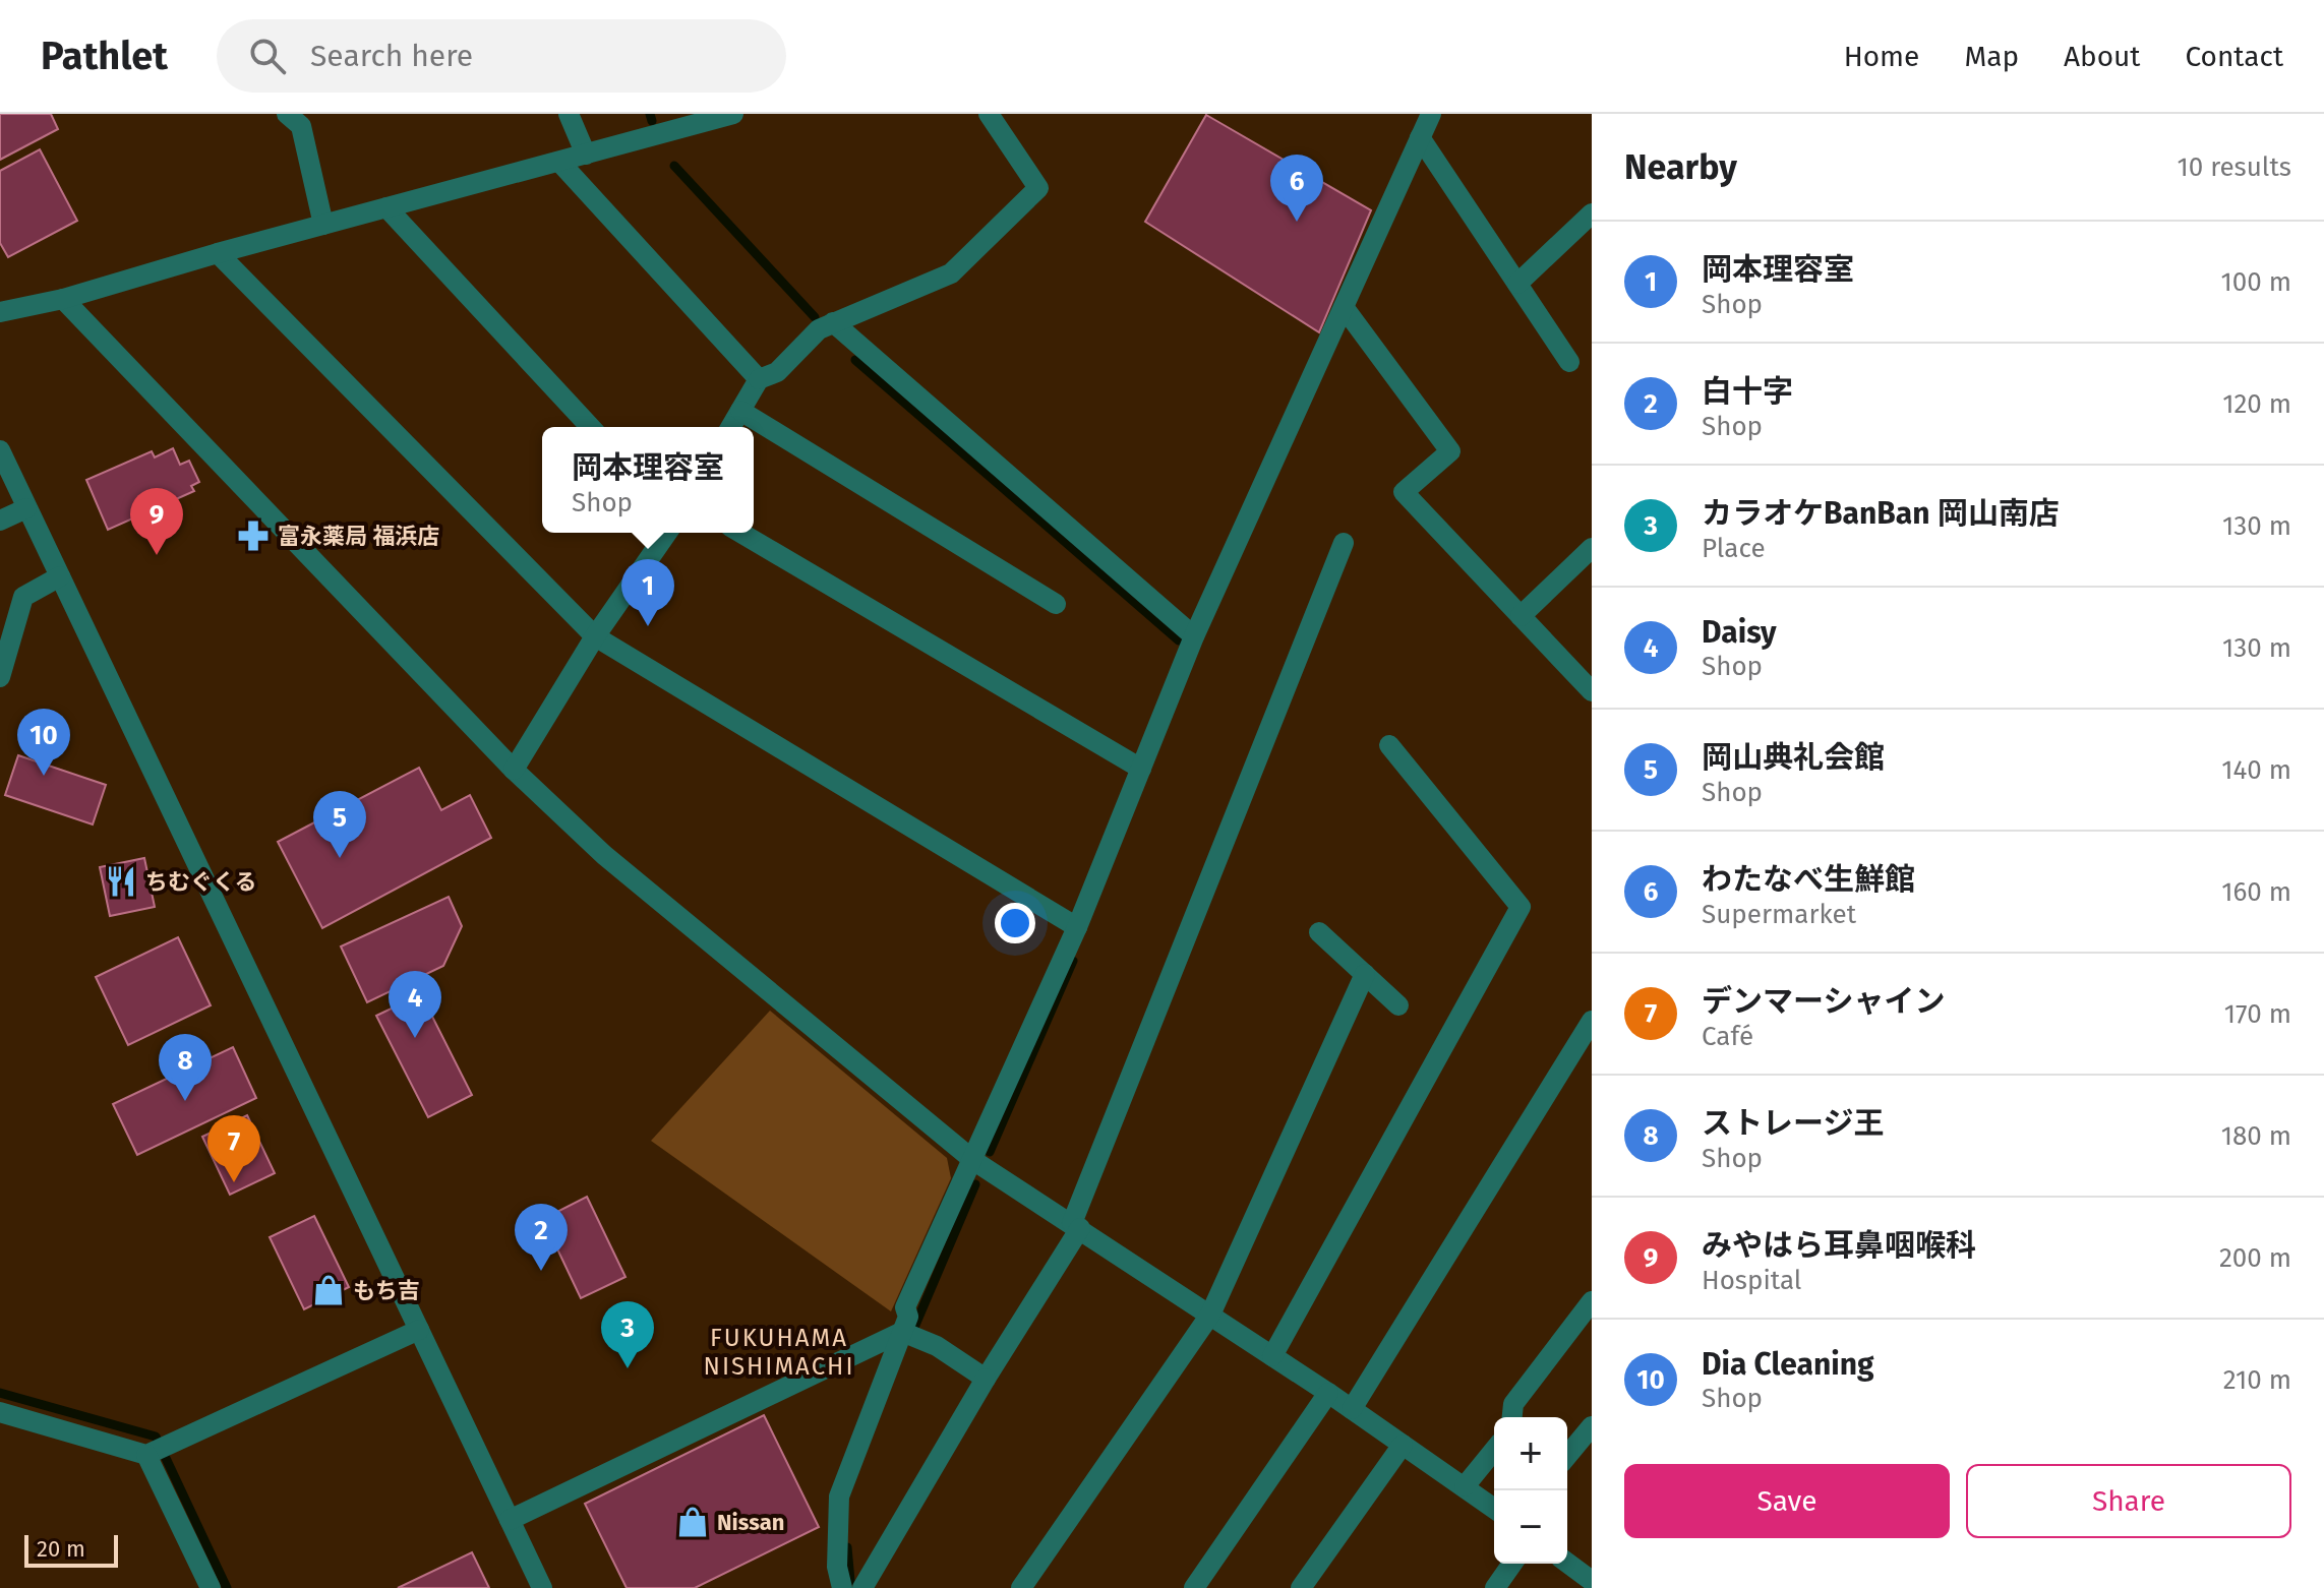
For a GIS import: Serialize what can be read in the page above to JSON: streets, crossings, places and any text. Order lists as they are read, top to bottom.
{
  "districts": ["FUKUHAMA NISHIMACHI"],
  "places": {
    "pharmacy": ["富永薬局 福浜店"],
    "restaurant": ["ちむぐくる"],
    "shop": ["もち吉", "Nissan"]
  },
  "scale_bar": "20 m",
  "page": {
    "header": "Pathlet",
    "search": "Search here",
    "nav": [
      "Home",
      "Map",
      "About",
      "Contact"
    ],
    "heading": ["Nearby", "10 results"],
    "pins": [
      "6",
      "9",
      "1",
      "10",
      "5",
      "4",
      "8",
      "7",
      "2",
      "3"
    ],
    "list": [
      {
        "mark": "1",
        "name": "岡本理容室",
        "note": "Shop",
        "value": "100 m"
      },
      {
        "mark": "2",
        "name": "白十字",
        "note": "Shop",
        "value": "120 m"
      },
      {
        "mark": "3",
        "name": "カラオケBanBan 岡山南店",
        "note": "Place",
        "value": "130 m"
      },
      {
        "mark": "4",
        "name": "Daisy",
        "note": "Shop",
        "value": "130 m"
      },
      {
        "mark": "5",
        "name": "岡山典礼会館",
        "note": "Shop",
        "value": "140 m"
      },
      {
        "mark": "6",
        "name": "わたなべ生鮮館",
        "note": "Supermarket",
        "value": "160 m"
      },
      {
        "mark": "7",
        "name": "デンマーシャイン",
        "note": "Café",
        "value": "170 m"
      },
      {
        "mark": "8",
        "name": "ストレージ王",
        "note": "Shop",
        "value": "180 m"
      },
      {
        "mark": "9",
        "name": "みやはら耳鼻咽喉科",
        "note": "Hospital",
        "value": "200 m"
      },
      {
        "mark": "10",
        "name": "Dia Cleaning",
        "note": "Shop",
        "value": "210 m"
      }
    ],
    "popup": ["岡本理容室", "Shop"],
    "map_buttons": ["+", "−"],
    "buttons": ["Save", "Share"],
    "scale": "20 m"
  }
}
